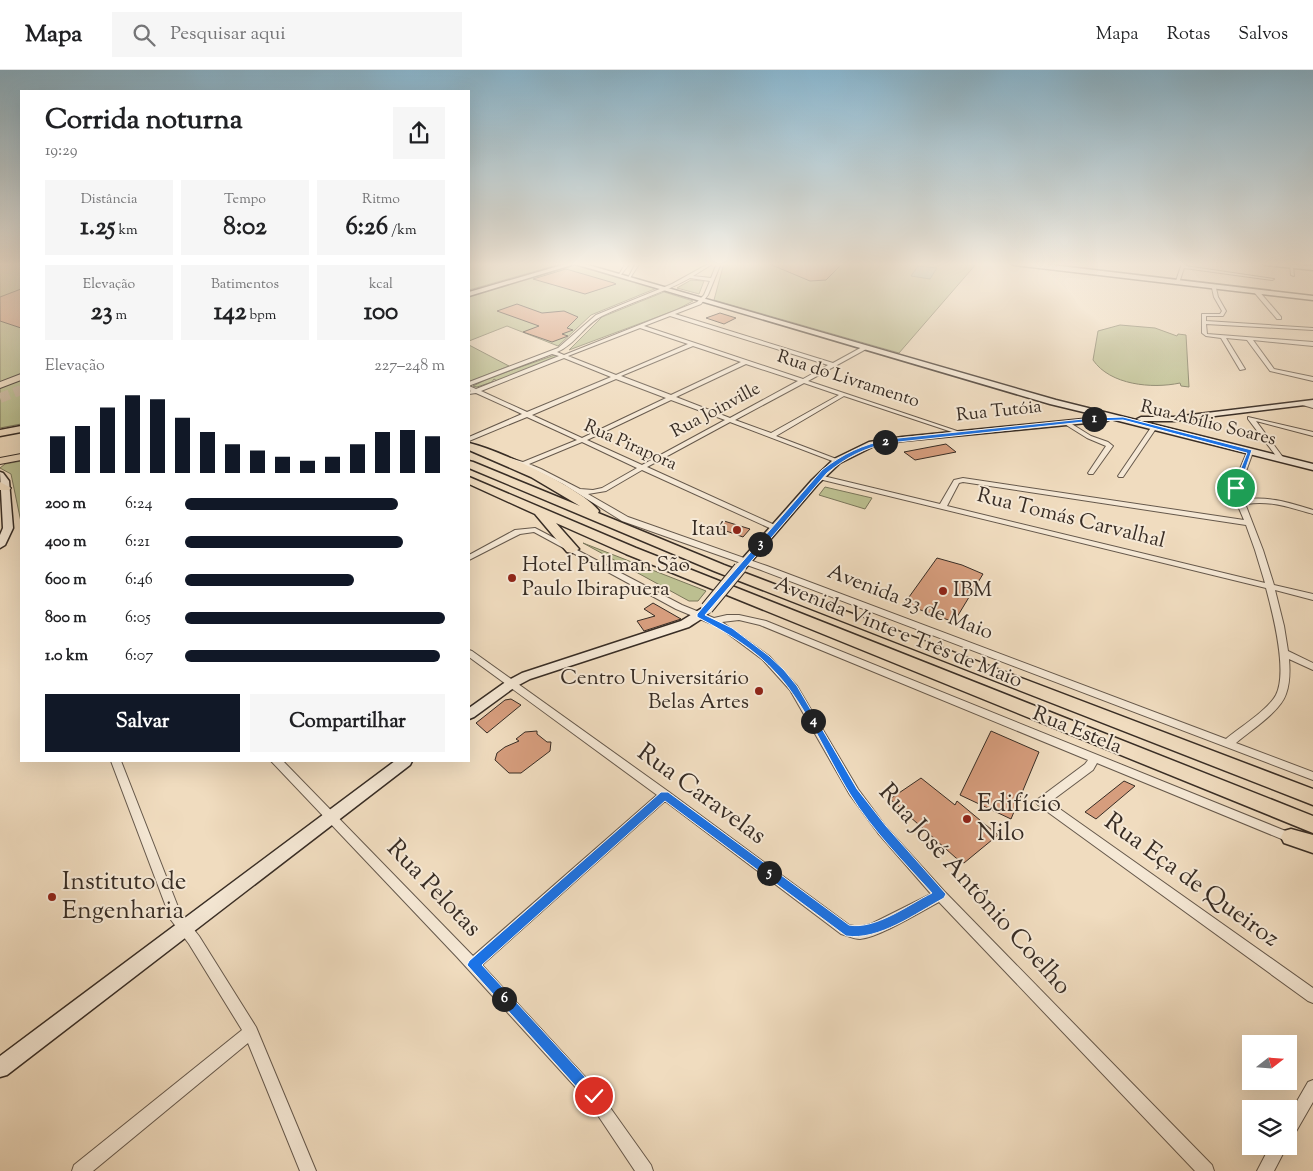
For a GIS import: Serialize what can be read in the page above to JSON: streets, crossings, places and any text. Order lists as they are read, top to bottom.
{
  "streets": {
    "highway": ["Avenida Vinte e Três de Maio"],
    "street": [
      "Rua do Livramento",
      "Rua Joinville",
      "Rua Tutóia",
      "Rua Abílio Soares",
      "Rua Pirapora",
      "Rua Tomás Carvalhal",
      "Avenida 23 de Maio",
      "Rua Estela",
      "Rua Caravelas",
      "Rua Eça de Queiroz",
      "Rua Pelotas",
      "Rua José Antônio Coelho"
    ]
  },
  "crossings": [
    ["Rua do Livramento", "Rua Joinville"],
    ["Rua do Livramento", "Rua Tutóia"],
    ["Rua Joinville", "Rua Abílio Soares"],
    ["Rua Joinville", "Rua Pirapora"],
    ["Rua Joinville", "Avenida 23 de Maio"],
    ["Rua Tutóia", "Rua Abílio Soares"],
    ["Rua Tutóia", "Rua Pirapora"],
    ["Rua Tutóia", "Rua Tomás Carvalhal"],
    ["Rua Tutóia", "Avenida 23 de Maio"],
    ["Rua Tutóia", "Rua José Antônio Coelho"],
    ["Rua Estela", "Rua José Antônio Coelho"],
    ["Rua Caravelas", "Rua José Antônio Coelho"]
  ],
  "places": [
    "Itaú",
    "Hotel Pullman São Paulo Ibirapuera",
    "IBM",
    "Centro Universitário Belas Artes",
    "Edifício Nilo",
    "Instituto de Engenharia"
  ],
  "north": "right",
  "page": {
    "header": "Mapa",
    "search": "Pesquisar aqui",
    "nav": ["Mapa", "Rotas", "Salvos"],
    "heading": ["Corrida noturna", "19:29"],
    "stats": [
      ["Distância", "1.25 km"],
      ["Tempo", "8:02"],
      ["Ritmo", "6:26 /km"],
      ["Elevação", "23 m"],
      ["Batimentos", "142 bpm"],
      ["kcal", "100"]
    ],
    "chart": ["Elevação", "227–248 m"],
    "pins": [
      "1",
      "2",
      "3",
      "4",
      "5",
      "6"
    ],
    "list": [
      {
        "name": "200 m",
        "note": "6:24"
      },
      {
        "name": "400 m",
        "note": "6:21"
      },
      {
        "name": "600 m",
        "note": "6:46"
      },
      {
        "name": "800 m",
        "note": "6:05"
      },
      {
        "name": "1.0 km",
        "note": "6:07"
      }
    ],
    "buttons": ["Salvar", "Compartilhar"]
  }
}
